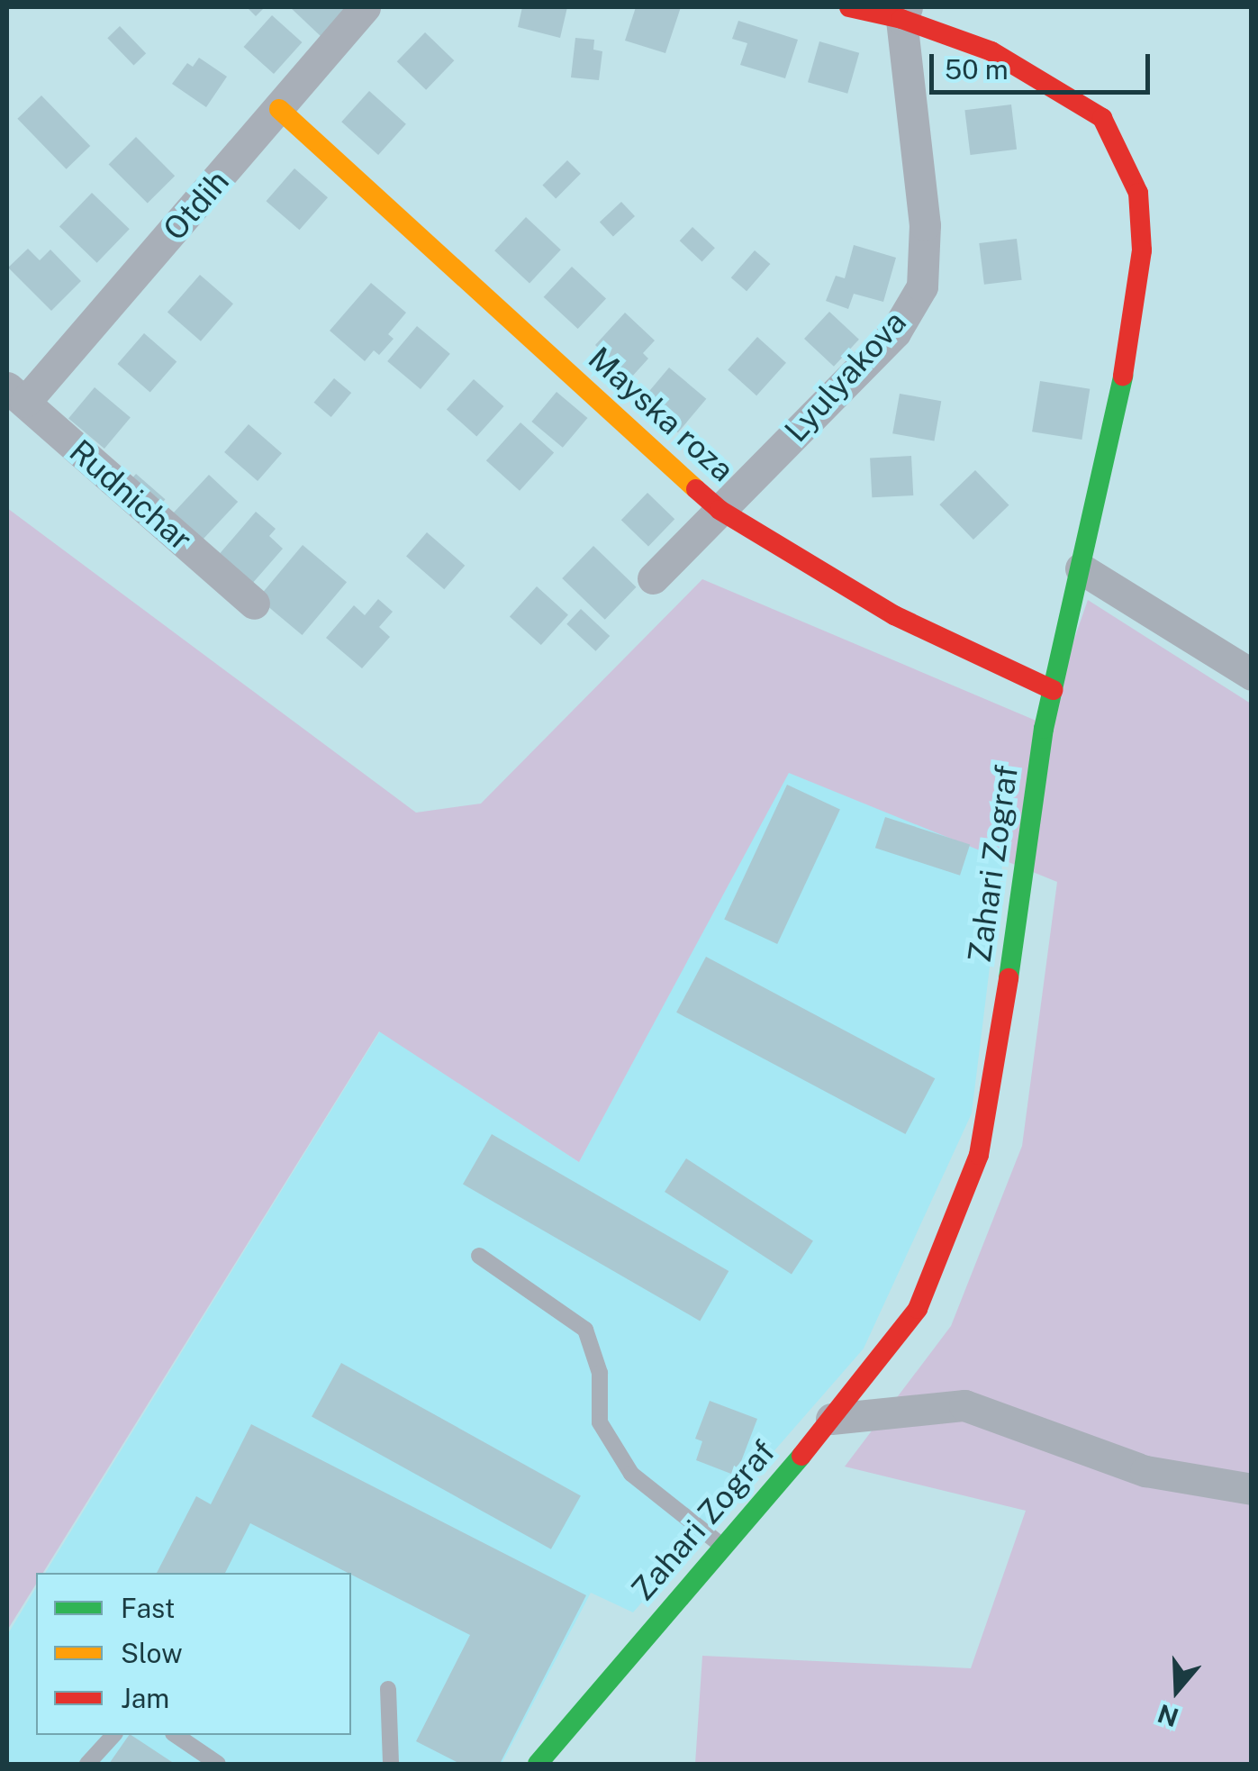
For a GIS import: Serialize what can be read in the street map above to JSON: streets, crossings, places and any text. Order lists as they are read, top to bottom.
{
  "streets": {
    "street": [
      "Otdih",
      "Lyulyakova",
      "Mayska roza",
      "Rudnichar",
      "Zahari Zograf"
    ]
  },
  "crossings": [
    ["Otdih", "Mayska roza"],
    ["Otdih", "Rudnichar"],
    ["Lyulyakova", "Mayska roza"],
    ["Lyulyakova", "Zahari Zograf"],
    ["Mayska roza", "Zahari Zograf"]
  ],
  "legend": ["Fast", "Slow", "Jam"],
  "scale_bar": "50 m",
  "north": "bottom"
}
